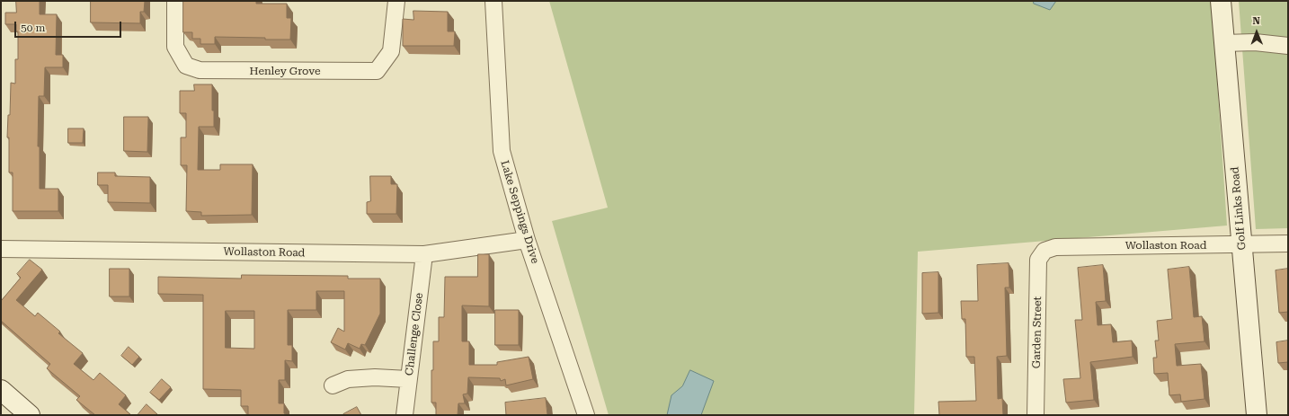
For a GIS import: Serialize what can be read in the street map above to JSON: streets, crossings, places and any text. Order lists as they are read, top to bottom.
{
  "streets": {
    "main road": ["Golf Links Road"],
    "street": [
      "Henley Grove",
      "Lake Seppings Drive",
      "Wollaston Road",
      "Garden Street",
      "Challenge Close"
    ]
  },
  "crossings": [
    ["Golf Links Road", "Wollaston Road"],
    ["Lake Seppings Drive", "Wollaston Road"],
    ["Wollaston Road", "Garden Street"],
    ["Wollaston Road", "Challenge Close"]
  ],
  "scale_bar": "50 m",
  "north": "top"
}
